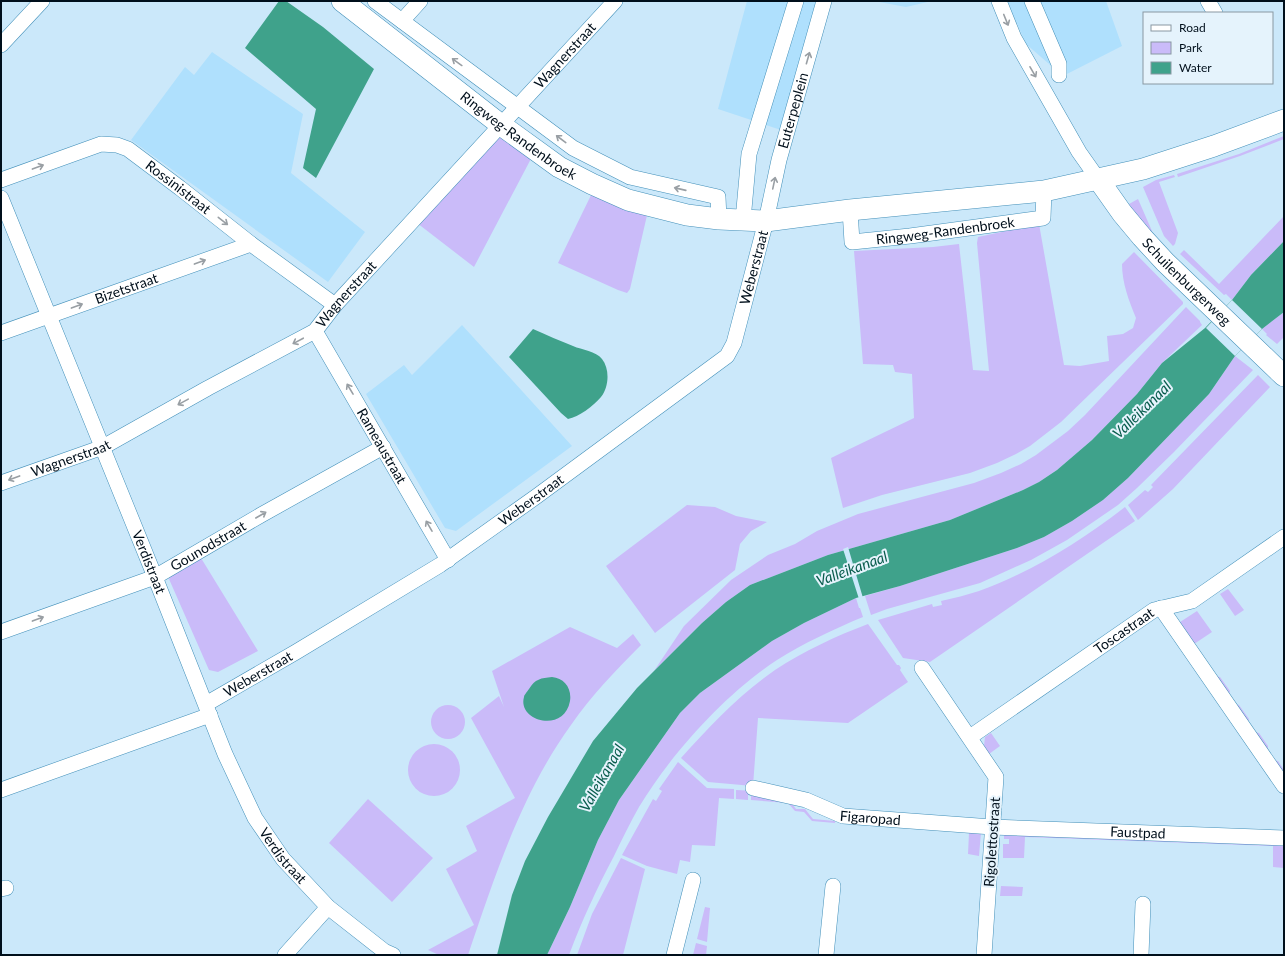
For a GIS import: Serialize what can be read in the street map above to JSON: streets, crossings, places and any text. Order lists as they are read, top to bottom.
{
  "streets": {
    "main road": ["Ringweg-Randenbroek", "Schuilenburgerweg"],
    "street": [
      "Wagnerstraat",
      "Euterpeplein",
      "Rossinistraat",
      "Weberstraat",
      "Bizetstraat",
      "Rameaustraat",
      "Gounodstraat",
      "Verdistraat",
      "Toscastraat",
      "Figaropad",
      "Faustpad",
      "Rigolettostraat"
    ]
  },
  "crossings": [
    ["Wagnerstraat", "Ringweg-Randenbroek"],
    ["Wagnerstraat", "Rossinistraat"],
    ["Wagnerstraat", "Rameaustraat"],
    ["Wagnerstraat", "Verdistraat"],
    ["Euterpeplein", "Ringweg-Randenbroek"],
    ["Euterpeplein", "Weberstraat"],
    ["Ringweg-Randenbroek", "Weberstraat"],
    ["Ringweg-Randenbroek", "Schuilenburgerweg"],
    ["Rossinistraat", "Bizetstraat"],
    ["Weberstraat", "Rameaustraat"],
    ["Weberstraat", "Verdistraat"],
    ["Bizetstraat", "Verdistraat"],
    ["Rameaustraat", "Gounodstraat"],
    ["Gounodstraat", "Verdistraat"],
    ["Toscastraat", "Rigolettostraat"],
    ["Figaropad", "Faustpad"],
    ["Figaropad", "Rigolettostraat"],
    ["Faustpad", "Rigolettostraat"]
  ],
  "one_way": [
    "Wagnerstraat",
    "Rossinistraat",
    "Bizetstraat",
    "Rameaustraat",
    "Gounodstraat"
  ],
  "water": ["Valleikanaal"],
  "legend": ["Road", "Park", "Water"]
}
